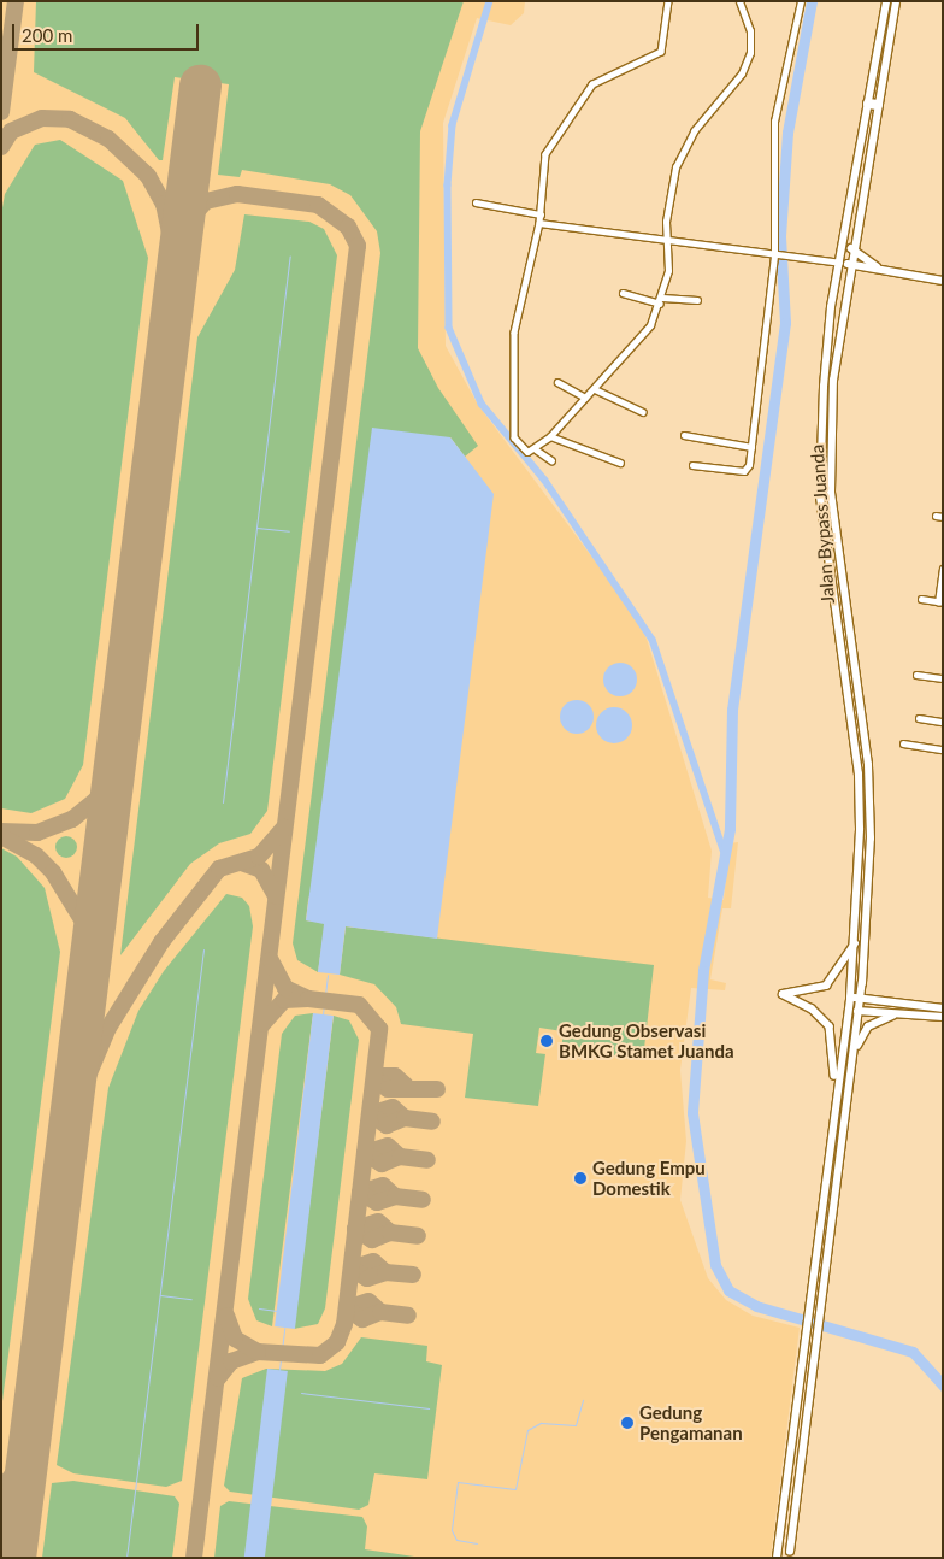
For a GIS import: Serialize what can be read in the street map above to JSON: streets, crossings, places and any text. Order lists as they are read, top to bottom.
{
  "streets": {
    "main road": ["Jalan Bypass Juanda"]
  },
  "places": ["Gedung Observasi BMKG Stamet Juanda", "Gedung Empu Domestik", "Gedung Pengamanan"],
  "scale_bar": "200 m"
}
